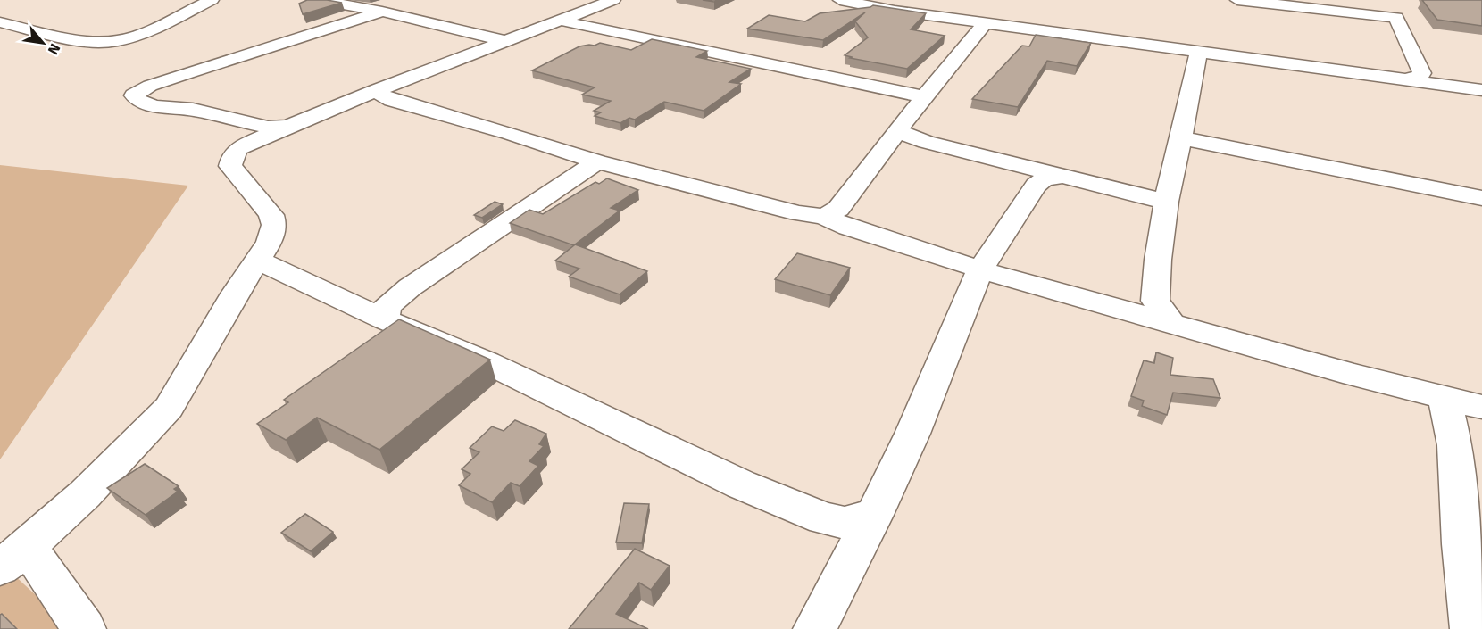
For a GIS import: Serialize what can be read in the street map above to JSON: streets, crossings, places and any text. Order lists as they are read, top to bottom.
{
  "north": "bottom right"
}
